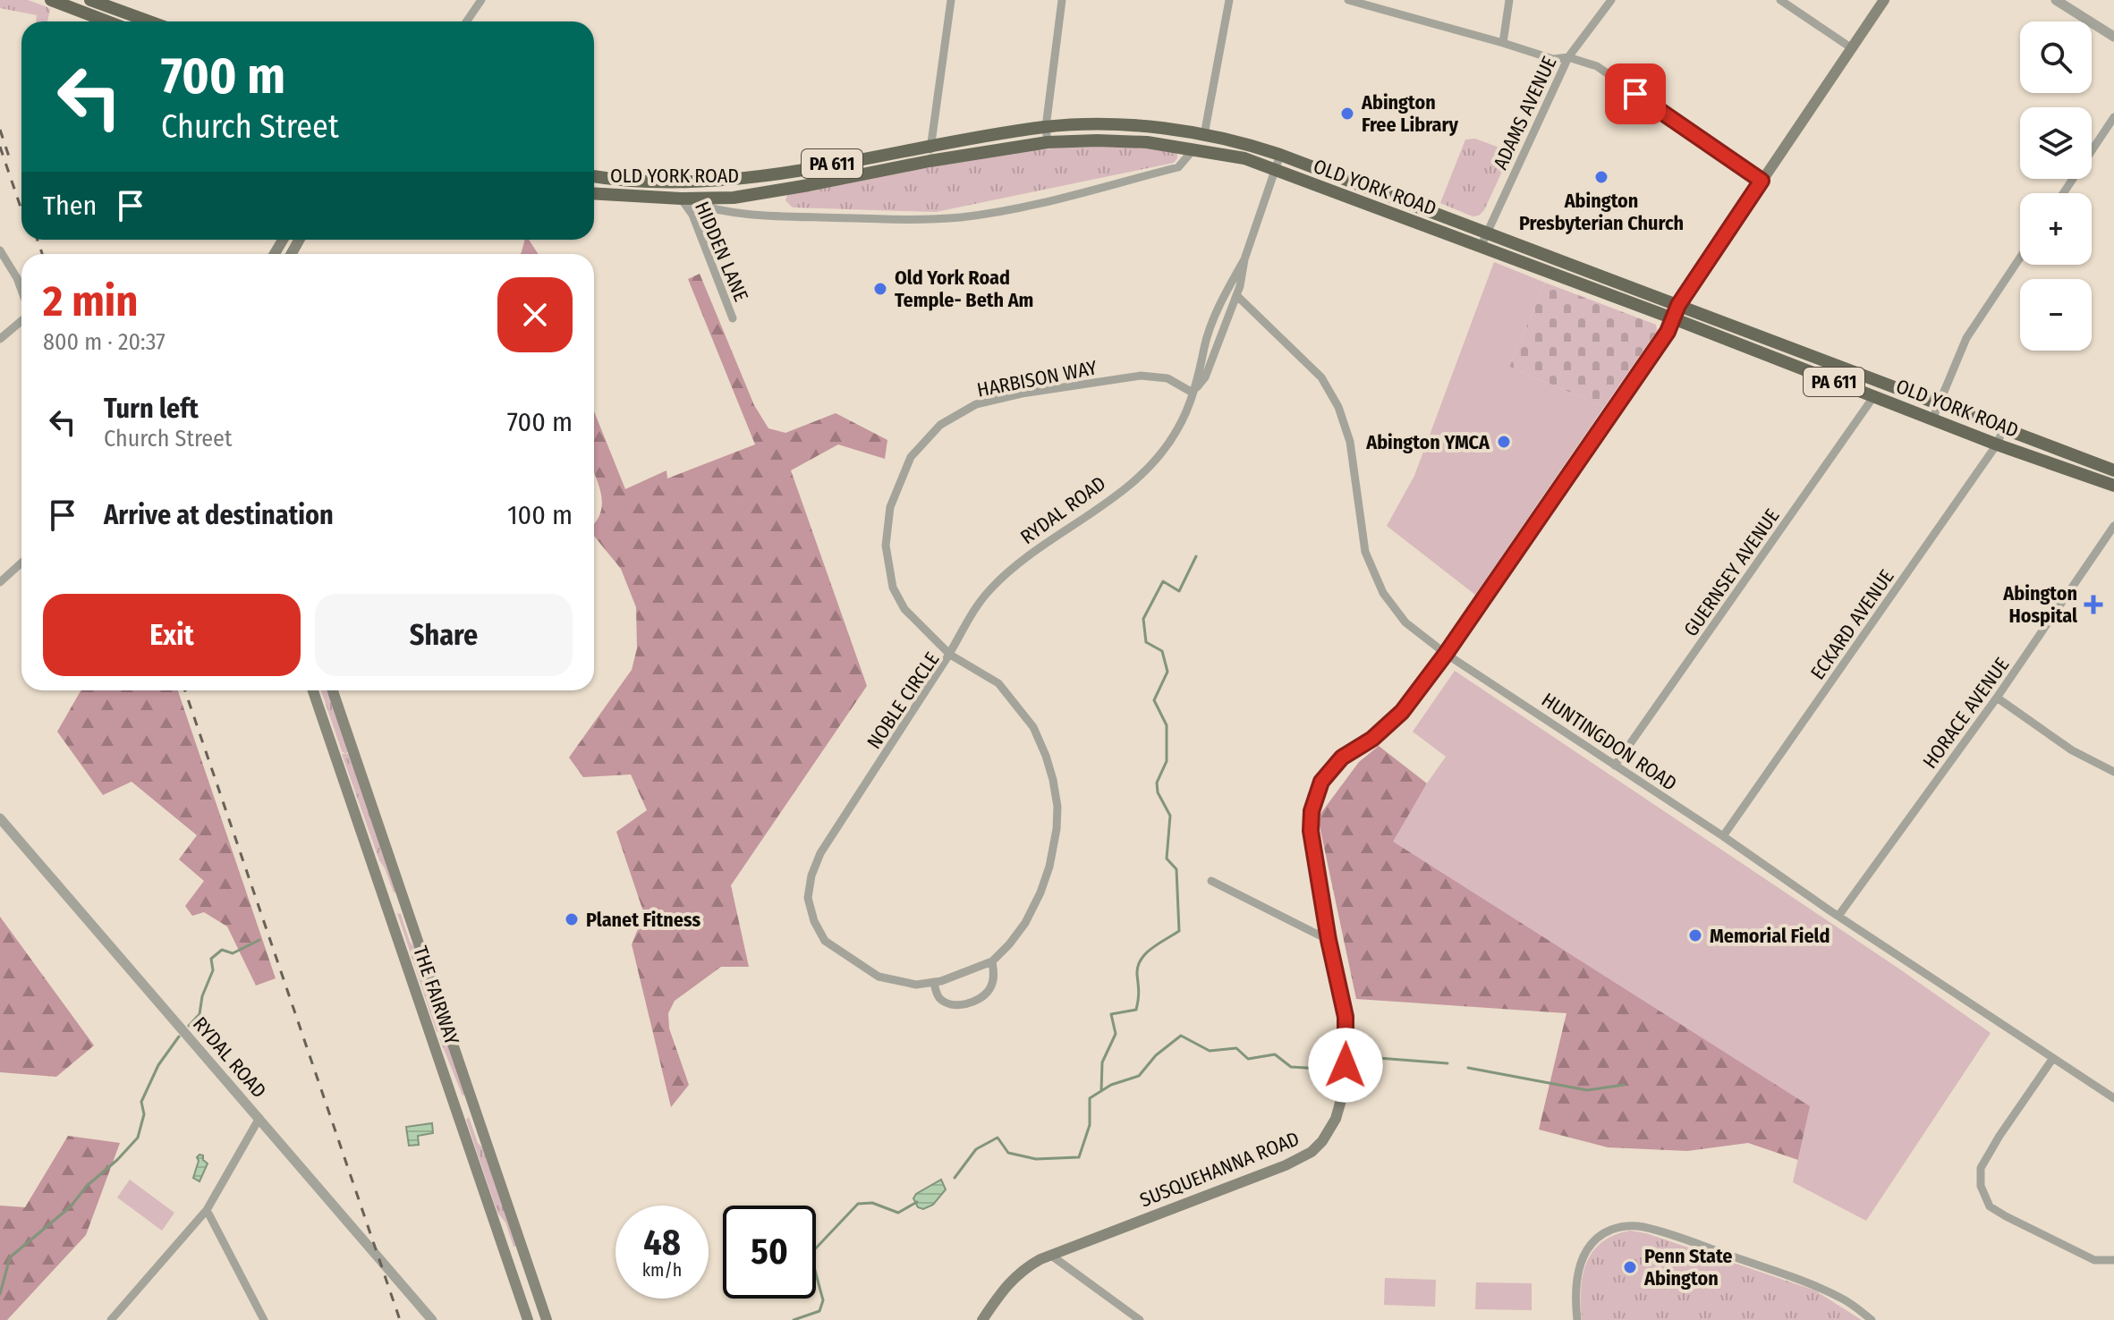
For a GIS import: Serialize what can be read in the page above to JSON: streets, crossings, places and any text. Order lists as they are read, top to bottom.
{
  "streets": {
    "highway": ["PA 611", "OLD YORK ROAD"],
    "main road": ["THE FAIRWAY", "SUSQUEHANNA ROAD"],
    "street": [
      "ADAMS AVENUE",
      "HIDDEN LANE",
      "HARBISON WAY",
      "RYDAL ROAD",
      "GUERNSEY AVENUE",
      "ECKARD AVENUE",
      "NOBLE CIRCLE",
      "HORACE AVENUE",
      "HUNTINGDON ROAD"
    ]
  },
  "crossings": [
    ["ADAMS AVENUE", "OLD YORK ROAD"],
    ["OLD YORK ROAD", "HIDDEN LANE"],
    ["OLD YORK ROAD", "RYDAL ROAD"],
    ["OLD YORK ROAD", "GUERNSEY AVENUE"],
    ["OLD YORK ROAD", "ECKARD AVENUE"],
    ["OLD YORK ROAD", "SUSQUEHANNA ROAD"],
    ["HARBISON WAY", "RYDAL ROAD"],
    ["HARBISON WAY", "NOBLE CIRCLE"],
    ["RYDAL ROAD", "NOBLE CIRCLE"],
    ["RYDAL ROAD", "HUNTINGDON ROAD"],
    ["GUERNSEY AVENUE", "HUNTINGDON ROAD"],
    ["ECKARD AVENUE", "HUNTINGDON ROAD"],
    ["HORACE AVENUE", "HUNTINGDON ROAD"],
    ["HUNTINGDON ROAD", "SUSQUEHANNA ROAD"]
  ],
  "places": {
    "other": [
      "Abington Free Library",
      "Abington Presbyterian Church",
      "Old York Road Temple- Beth Am",
      "Abington YMCA",
      "Planet Fitness",
      "Memorial Field",
      "Penn State Abington"
    ],
    "health": ["Abington Hospital"]
  },
  "page": {
    "map_buttons": ["+", "−"],
    "turn": ["700 m", "Church Street"],
    "then": "Then",
    "heading": ["2 min", "800 m · 20:37"],
    "list": [
      {
        "name": "Turn left",
        "note": "Church Street",
        "value": "700 m"
      },
      {
        "name": "Arrive at destination",
        "value": "100 m"
      }
    ],
    "buttons": ["Exit", "Share"],
    "speed": "48 km/h",
    "limit": "50"
  }
}
